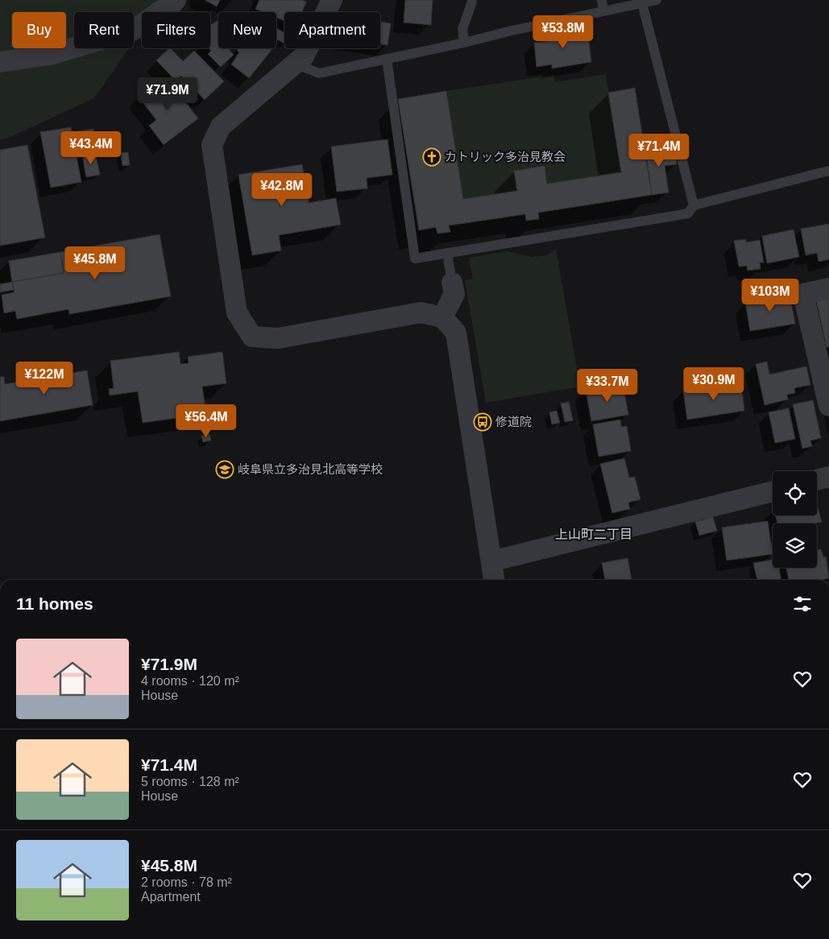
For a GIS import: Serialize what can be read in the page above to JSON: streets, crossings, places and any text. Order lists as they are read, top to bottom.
{
  "districts": ["上山町二丁目"],
  "places": {
    "church": ["カトリック多治見教会"],
    "bus stop": ["修道院"],
    "school or university": ["岐阜県立多治見北高等学校"]
  },
  "page": {
    "chip": [
      "Buy",
      "Rent",
      "Filters",
      "New",
      "Apartment"
    ],
    "price": [
      "¥53.8M",
      "¥71.9M",
      "¥43.4M",
      "¥71.4M",
      "¥42.8M",
      "¥45.8M",
      "¥103M",
      "¥122M",
      "¥30.9M",
      "¥33.7M",
      "¥56.4M"
    ],
    "heading": "11 homes",
    "list": [
      {
        "name": "¥71.9M",
        "note": "4 rooms · 120 m² · House"
      },
      {
        "name": "¥71.4M",
        "note": "5 rooms · 128 m² · House"
      },
      {
        "name": "¥45.8M",
        "note": "2 rooms · 78 m² · Apartment"
      }
    ]
  }
}
